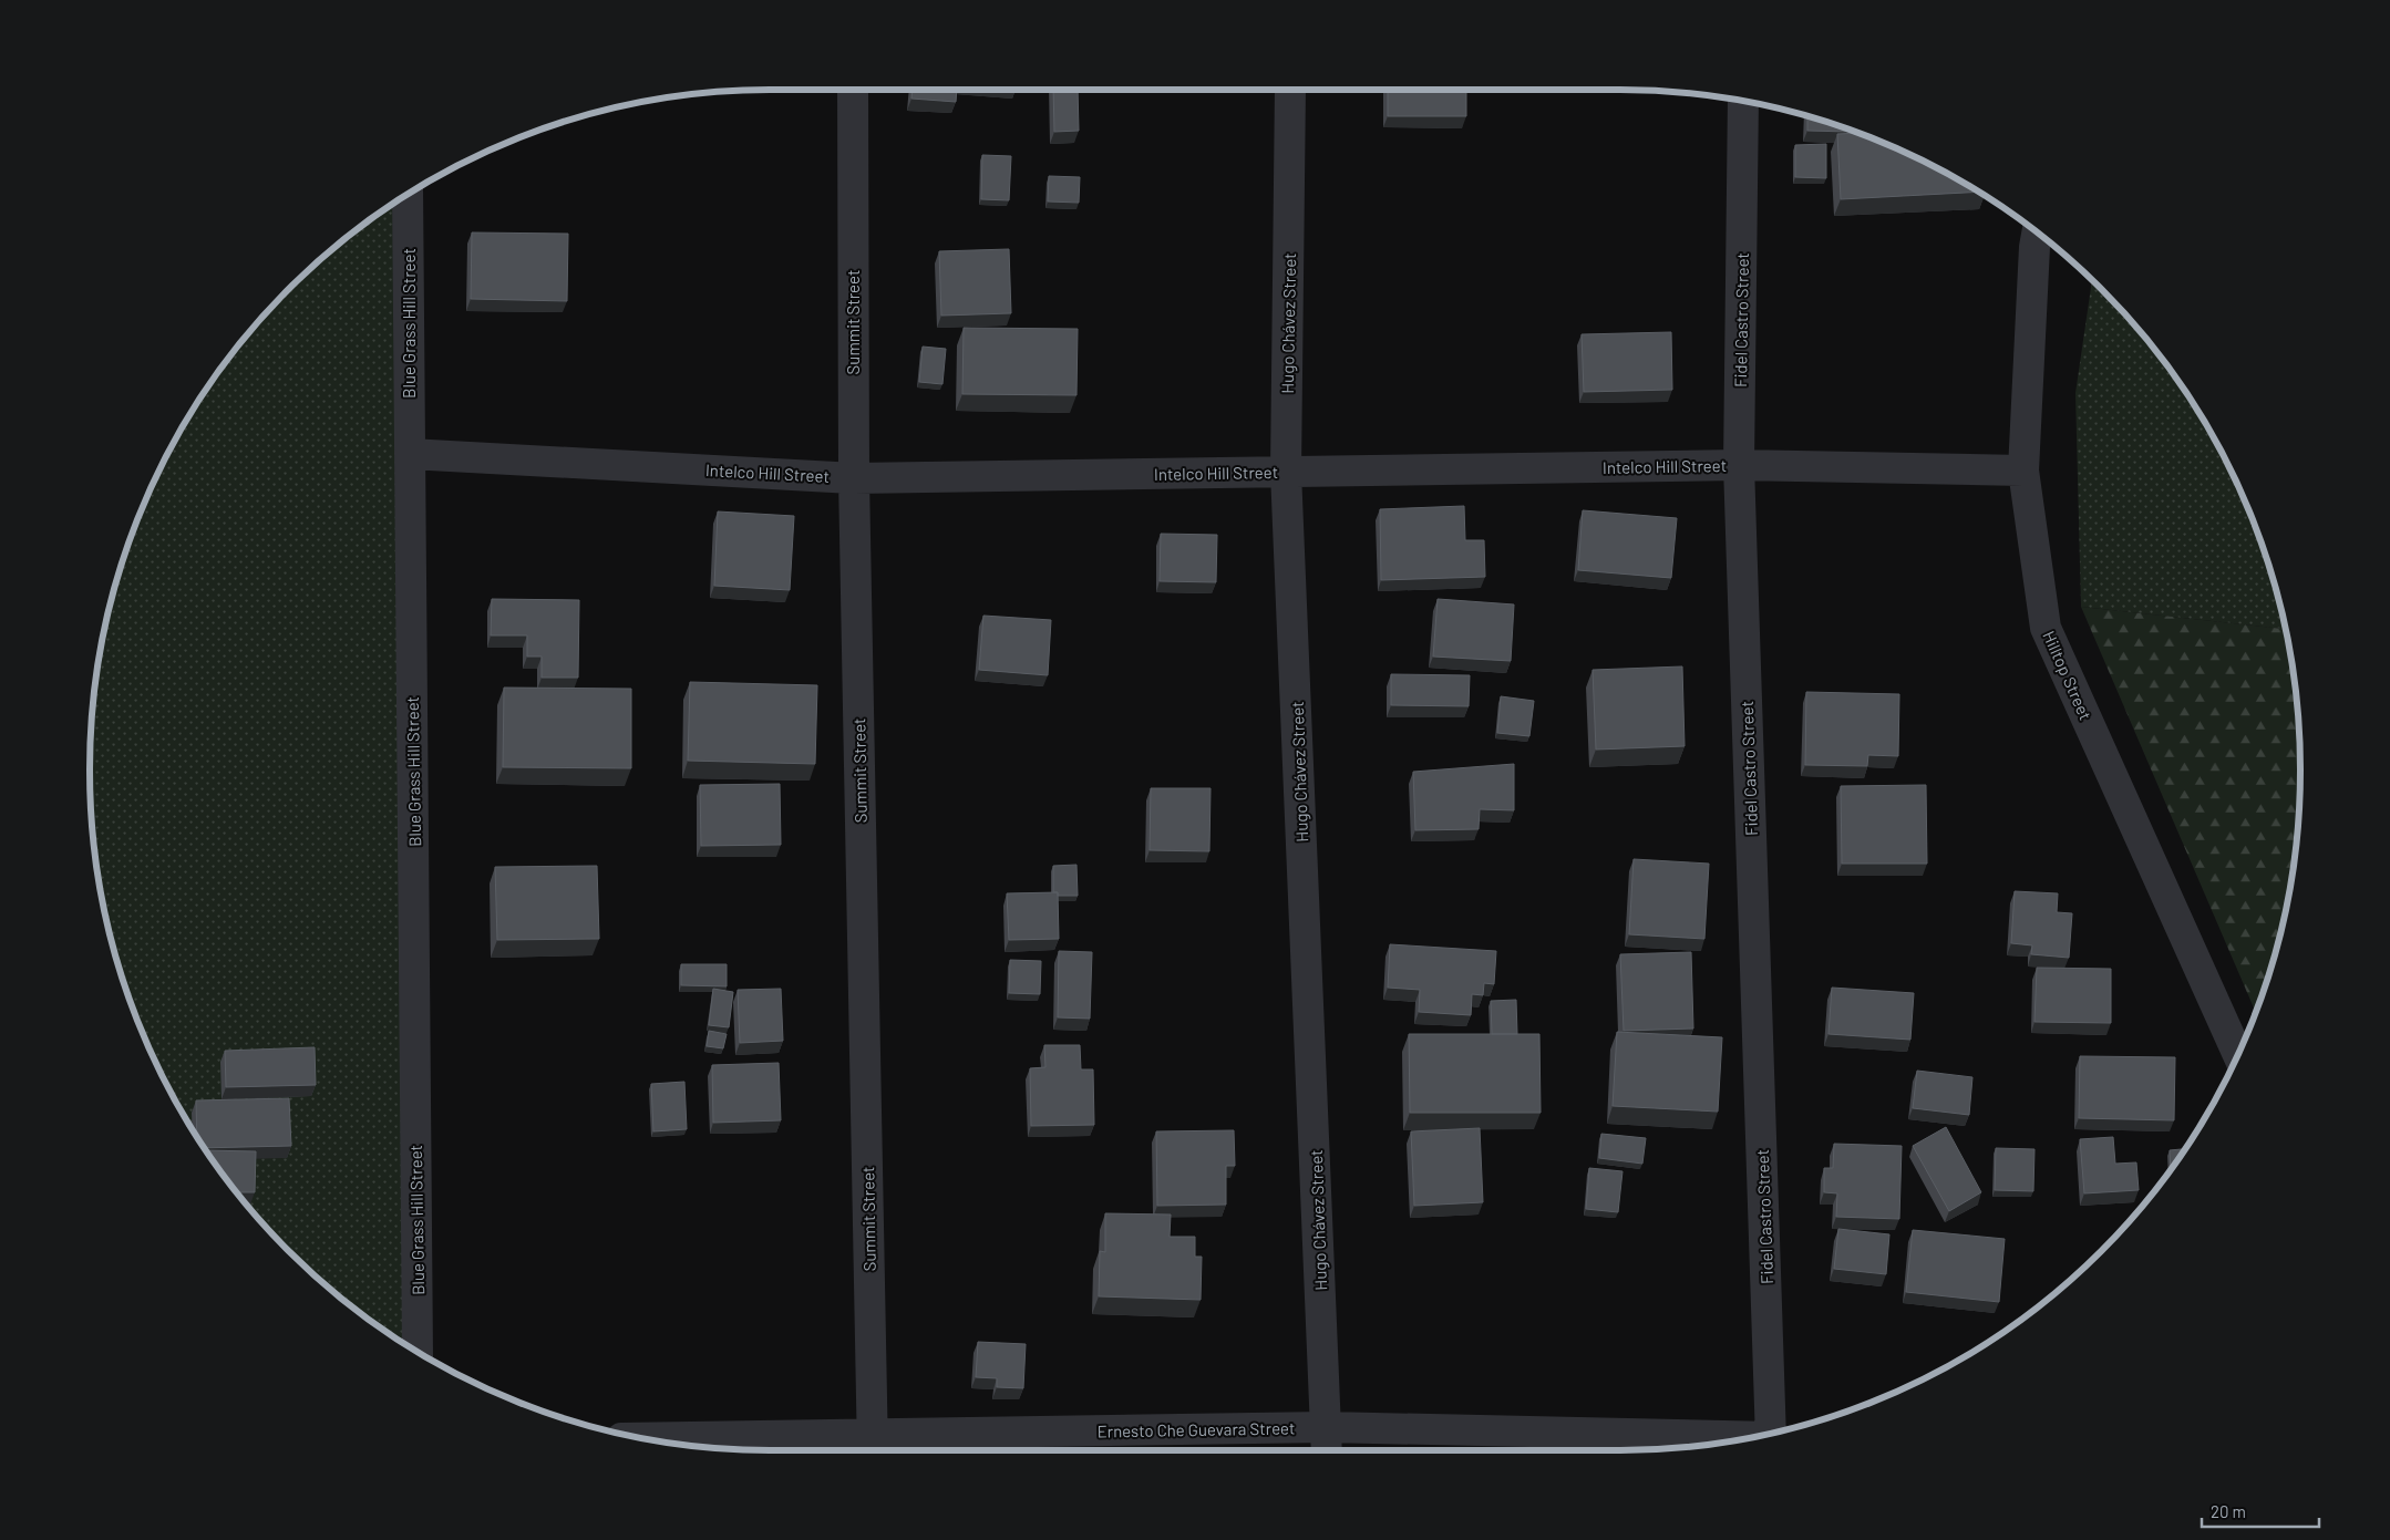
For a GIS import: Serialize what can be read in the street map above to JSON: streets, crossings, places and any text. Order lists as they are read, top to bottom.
{
  "streets": {
    "street": [
      "Fidel Castro Street",
      "Summit Street",
      "Blue Grass Hill Street",
      "Hugo Chávez Street",
      "Intelco Hill Street",
      "Hilltop Street",
      "Ernesto Che Guevara Street"
    ]
  },
  "crossings": [
    ["Fidel Castro Street", "Intelco Hill Street"],
    ["Summit Street", "Intelco Hill Street"],
    ["Summit Street", "Ernesto Che Guevara Street"],
    ["Blue Grass Hill Street", "Intelco Hill Street"],
    ["Hugo Chávez Street", "Intelco Hill Street"],
    ["Hugo Chávez Street", "Ernesto Che Guevara Street"],
    ["Intelco Hill Street", "Hilltop Street"]
  ],
  "scale_bar": "20 m"
}
